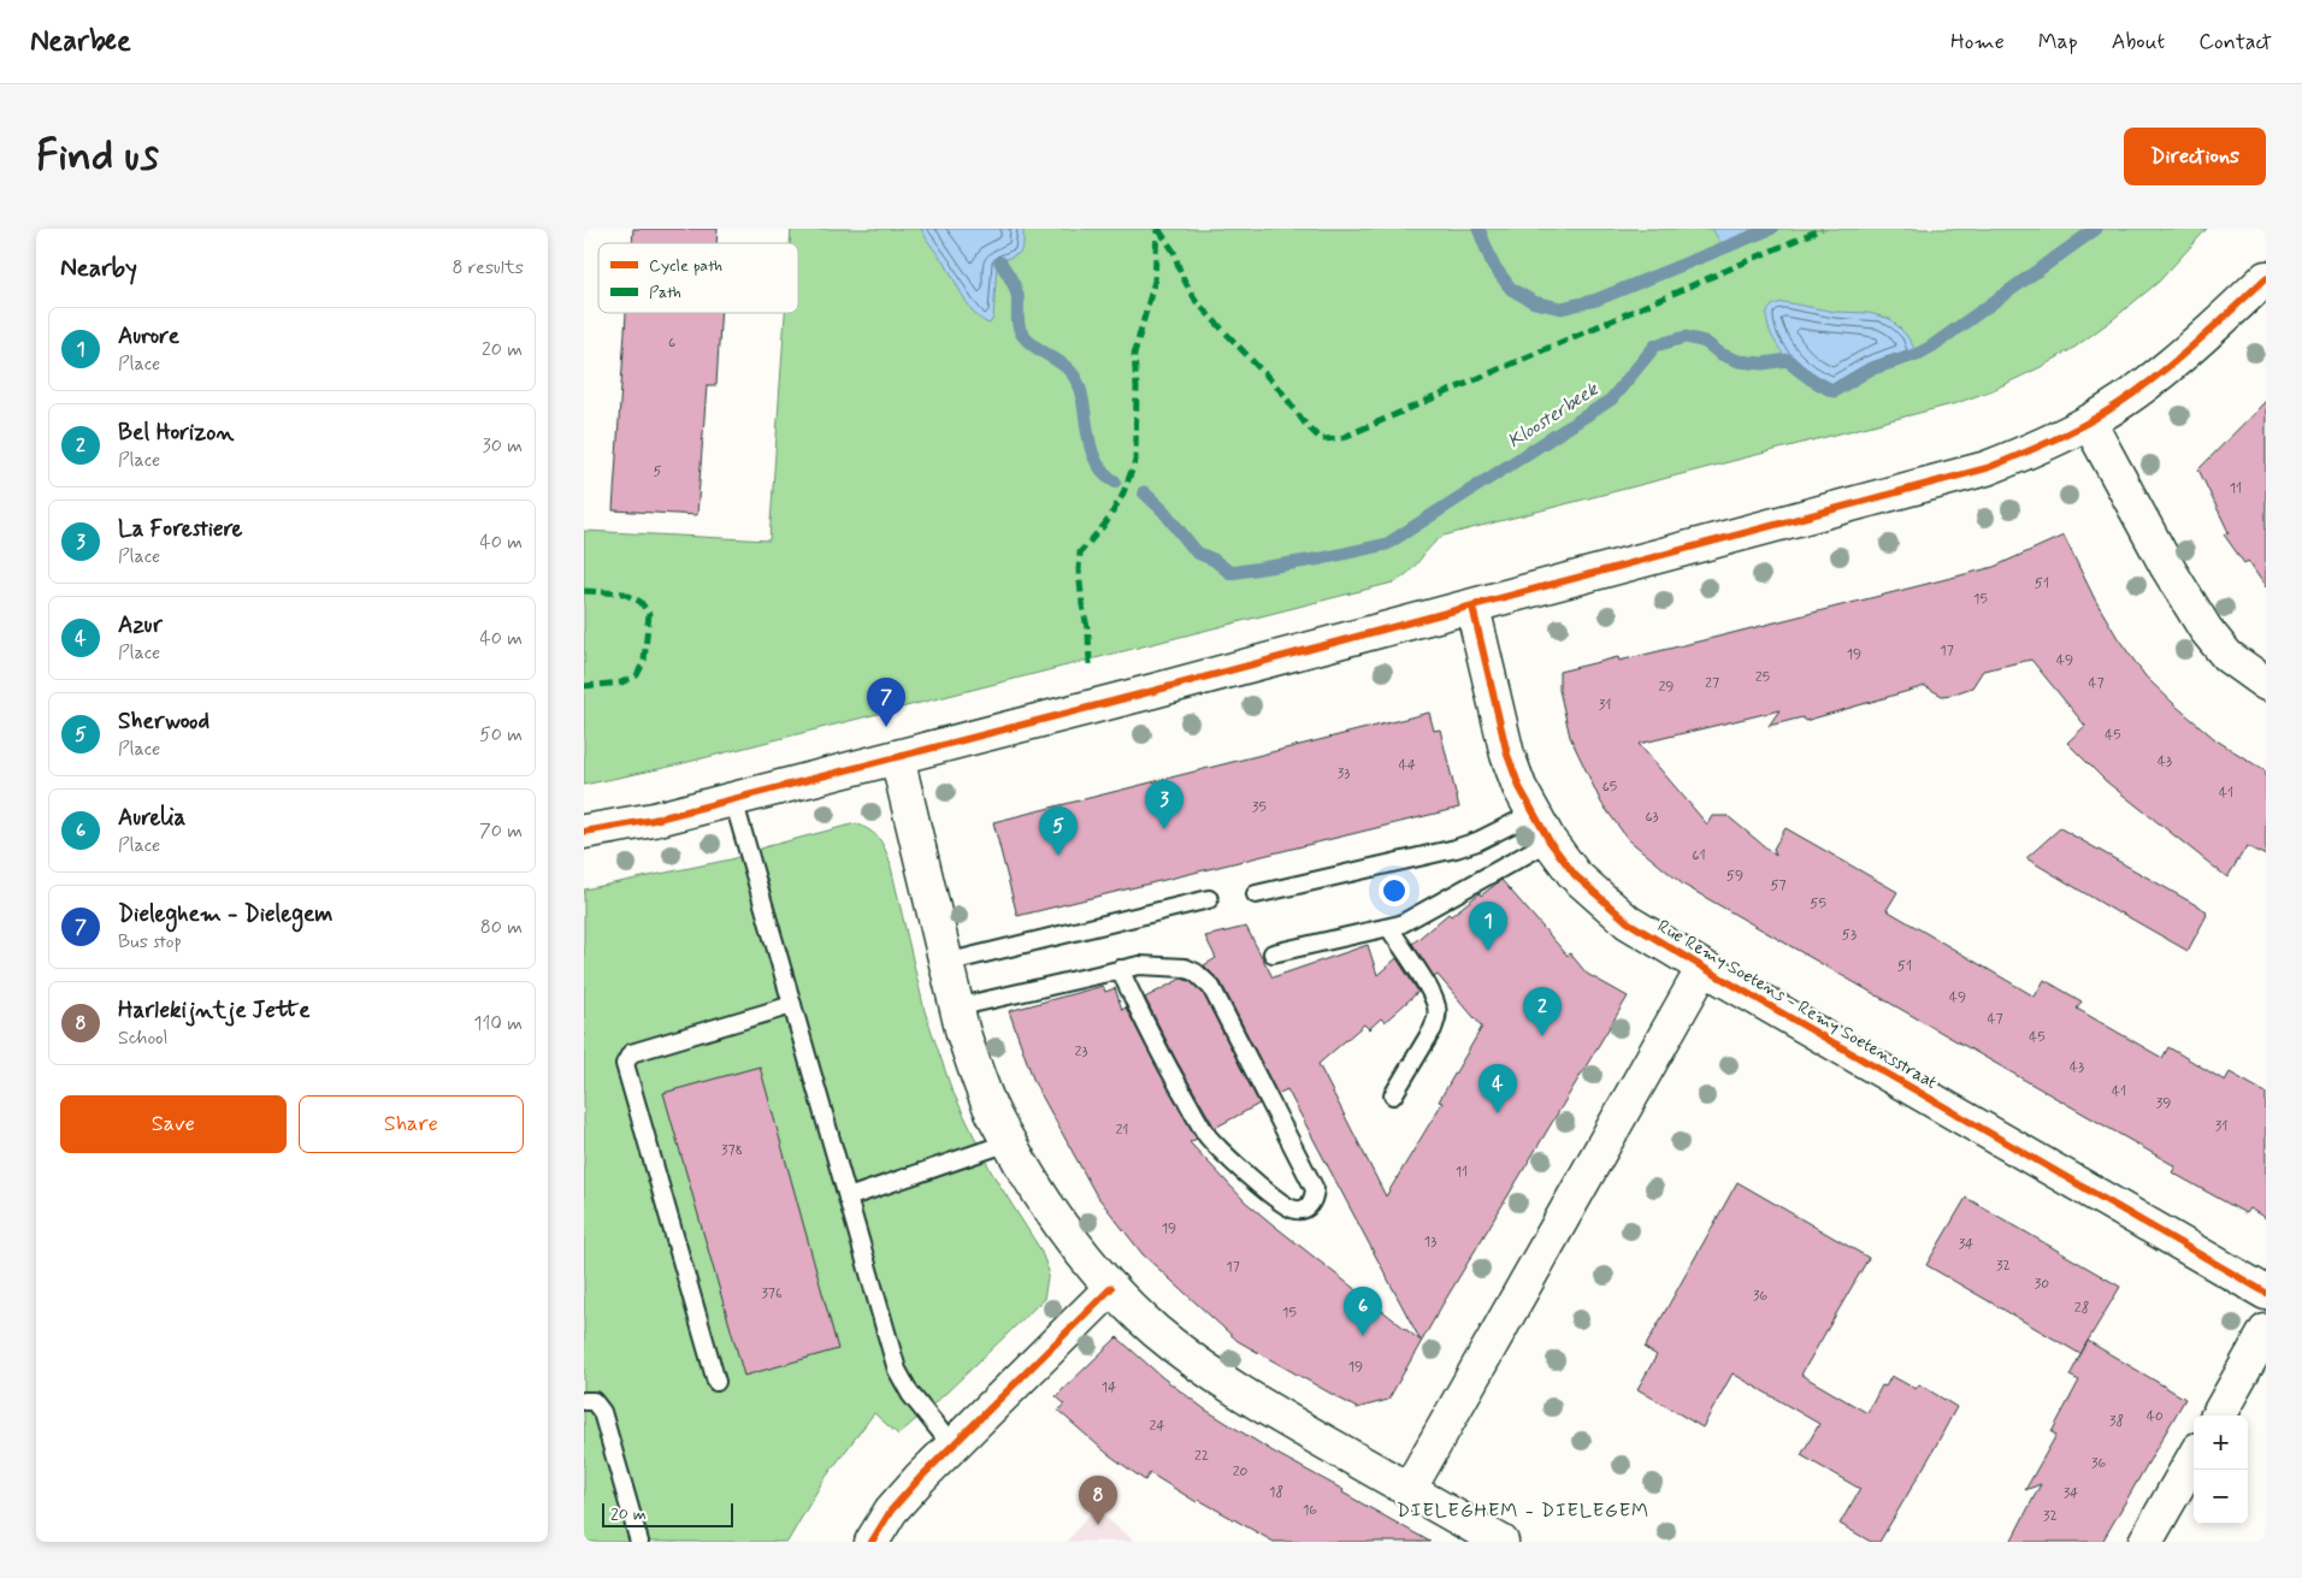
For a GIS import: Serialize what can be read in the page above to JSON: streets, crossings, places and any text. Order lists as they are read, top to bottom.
{
  "streets": {
    "street": ["Rue Remy Soetens - Remy Soetensstraat"]
  },
  "districts": ["DIELEGHEM - DIELEGEM"],
  "water": ["Kloosterbeek"],
  "house_numbers": [
    "6",
    "5",
    "11",
    "51",
    "15",
    "17",
    "19",
    "49",
    "25",
    "27",
    "47",
    "29",
    "31",
    "45",
    "43",
    "44",
    "33",
    "65",
    "41",
    "35",
    "63",
    "61",
    "59",
    "57",
    "55",
    "53",
    "51",
    "49",
    "47",
    "45",
    "23",
    "43",
    "41",
    "39",
    "31",
    "21",
    "378",
    "11",
    "19",
    "13",
    "34",
    "32",
    "17",
    "30",
    "376",
    "36",
    "28",
    "15",
    "19",
    "14",
    "40",
    "38",
    "24",
    "22",
    "36",
    "20",
    "18",
    "34",
    "16",
    "32"
  ],
  "legend": ["Cycle path", "Path"],
  "scale_bar": "20 m",
  "page": {
    "header": "Nearbee",
    "nav": [
      "Home",
      "Map",
      "About",
      "Contact"
    ],
    "buttons": [
      "Directions",
      ["Save", "Share"]
    ],
    "title": "Find us",
    "heading": ["Nearby", "8 results"],
    "list": [
      {
        "mark": "1",
        "name": "Aurore",
        "note": "Place",
        "value": "20 m"
      },
      {
        "mark": "2",
        "name": "Bel Horizon",
        "note": "Place",
        "value": "30 m"
      },
      {
        "mark": "3",
        "name": "La Forestiere",
        "note": "Place",
        "value": "40 m"
      },
      {
        "mark": "4",
        "name": "Azur",
        "note": "Place",
        "value": "40 m"
      },
      {
        "mark": "5",
        "name": "Sherwood",
        "note": "Place",
        "value": "50 m"
      },
      {
        "mark": "6",
        "name": "Aurelia",
        "note": "Place",
        "value": "70 m"
      },
      {
        "mark": "7",
        "name": "Dieleghem - Dielegem",
        "note": "Bus stop",
        "value": "80 m"
      },
      {
        "mark": "8",
        "name": "Harlekijntje Jette",
        "note": "School",
        "value": "110 m"
      }
    ],
    "pins": [
      "7",
      "3",
      "5",
      "1",
      "2",
      "4",
      "6",
      "8"
    ],
    "map_buttons": ["+", "−"],
    "scale": "20 m"
  }
}
